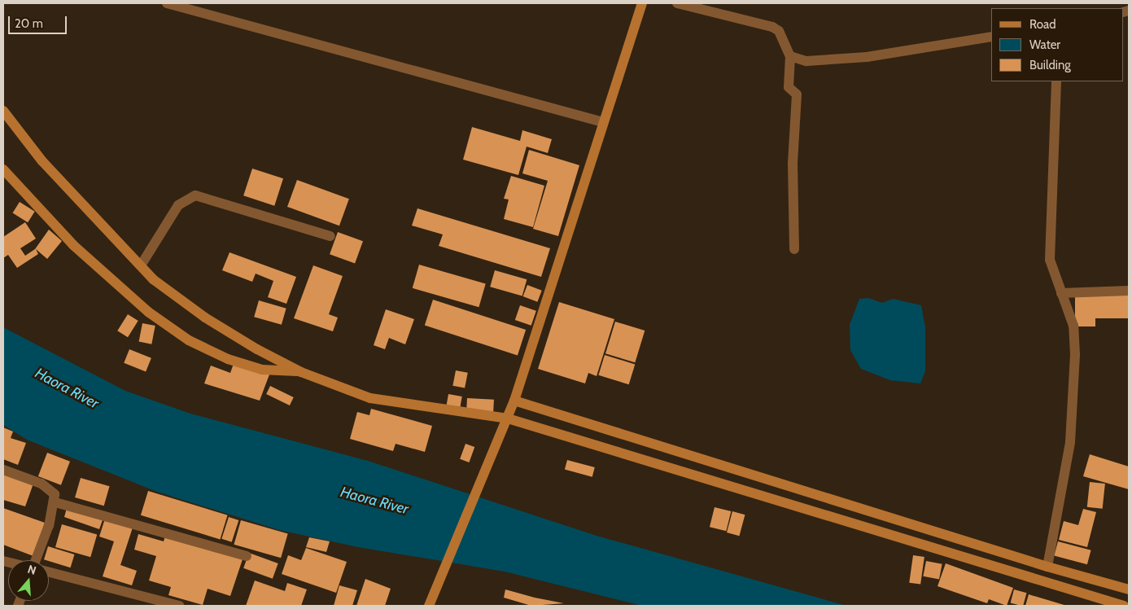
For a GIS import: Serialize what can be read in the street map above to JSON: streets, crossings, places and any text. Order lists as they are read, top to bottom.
{
  "water": ["Haora River"],
  "legend": ["Road", "Water", "Building"],
  "scale_bar": "20 m",
  "north": "top"
}
